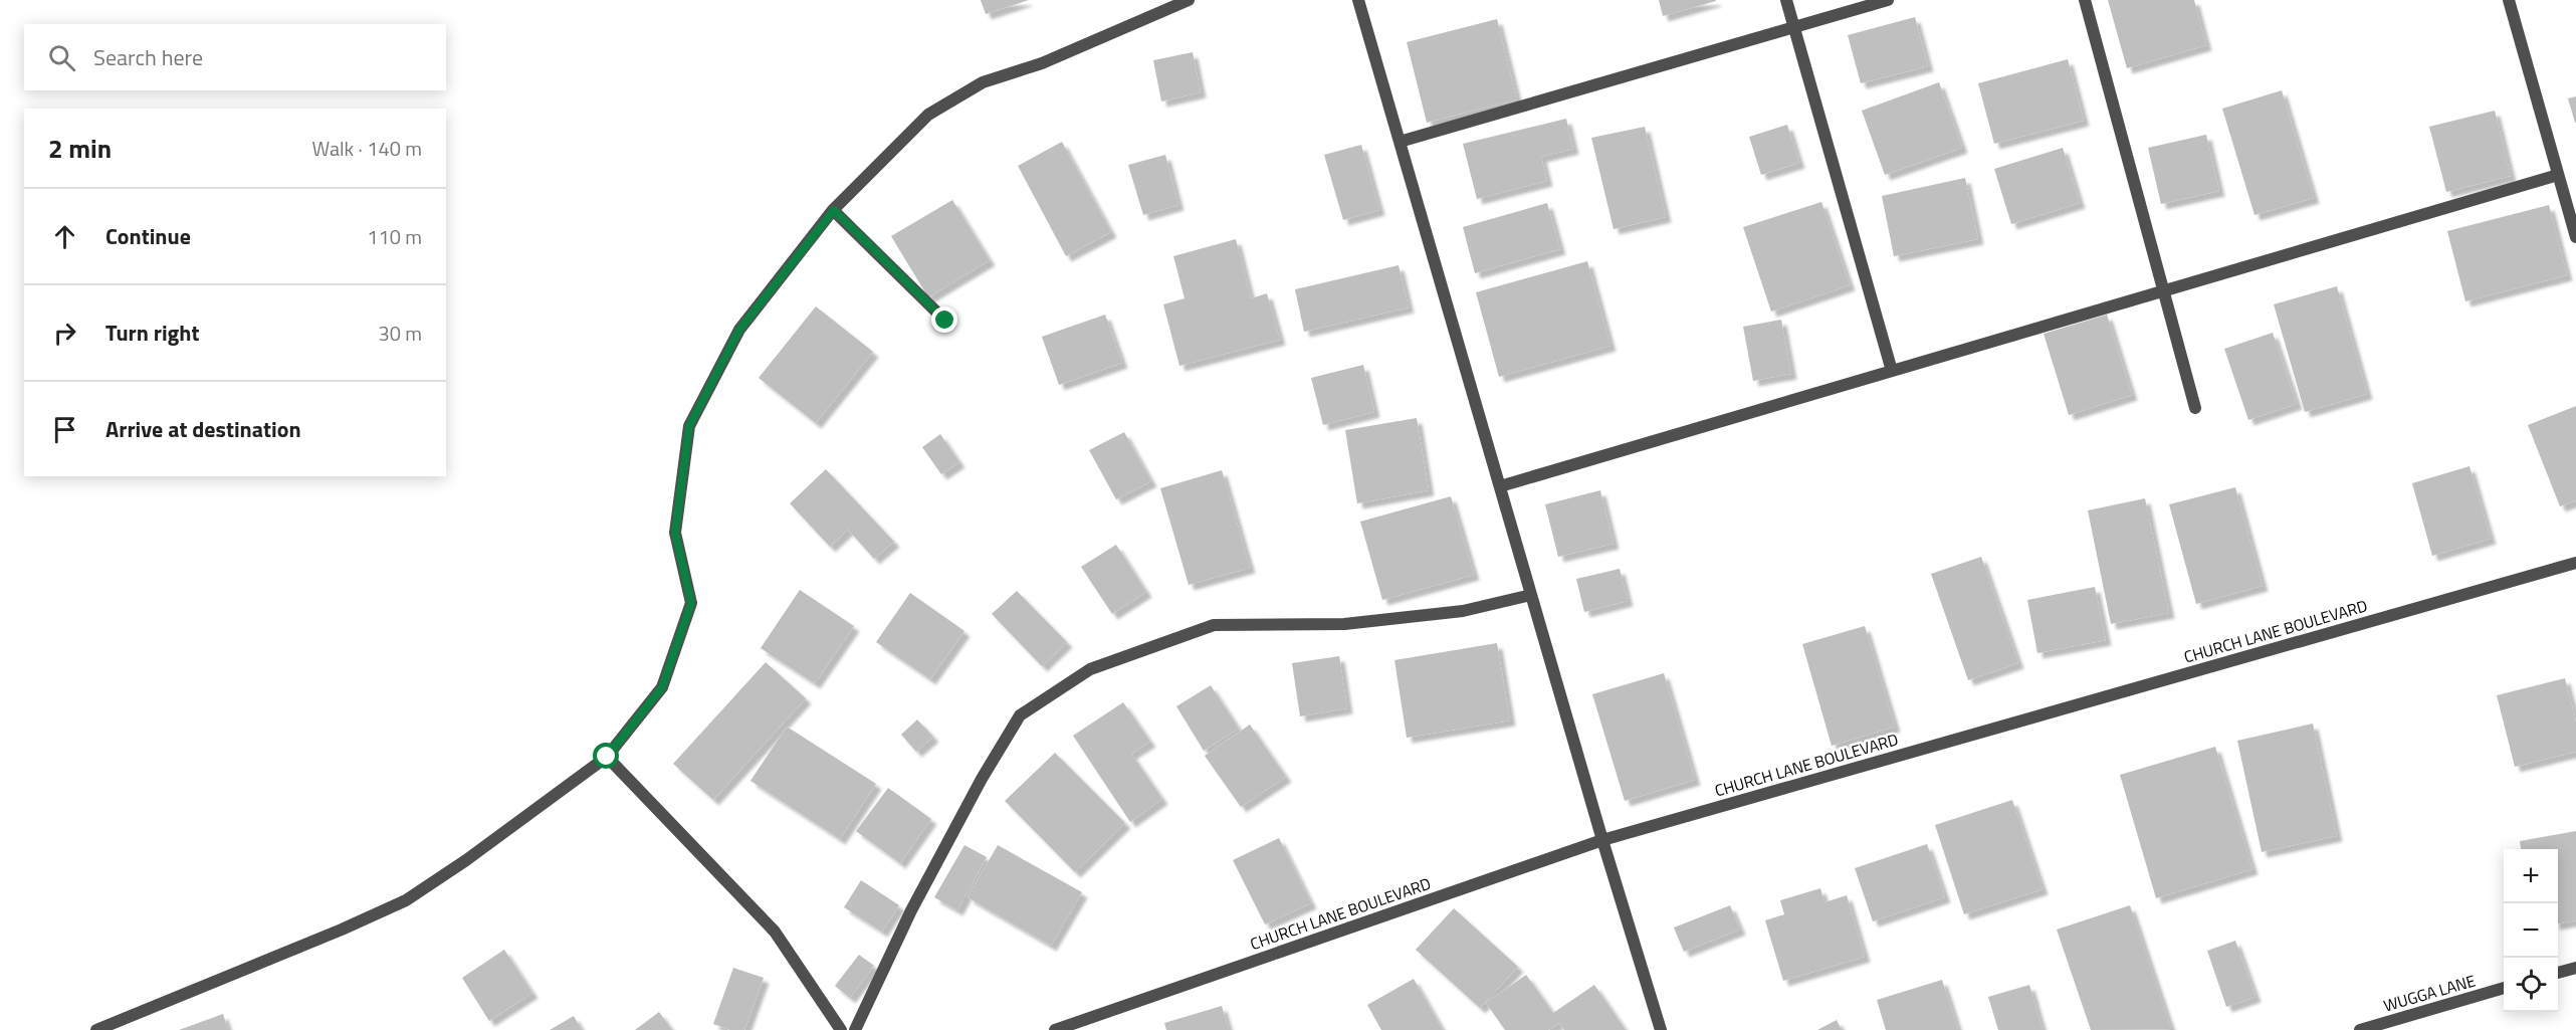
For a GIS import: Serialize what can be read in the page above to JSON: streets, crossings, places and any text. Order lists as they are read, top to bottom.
{
  "streets": {
    "street": ["CHURCH LANE BOULEVARD", "WUGGA LANE"]
  },
  "page": {
    "search": "Search here",
    "heading": ["2 min", "Walk · 140 m"],
    "list": [
      ["Continue", "110 m"],
      ["Turn right", "30 m"],
      "Arrive at destination"
    ],
    "map_buttons": ["+", "−"]
  }
}
